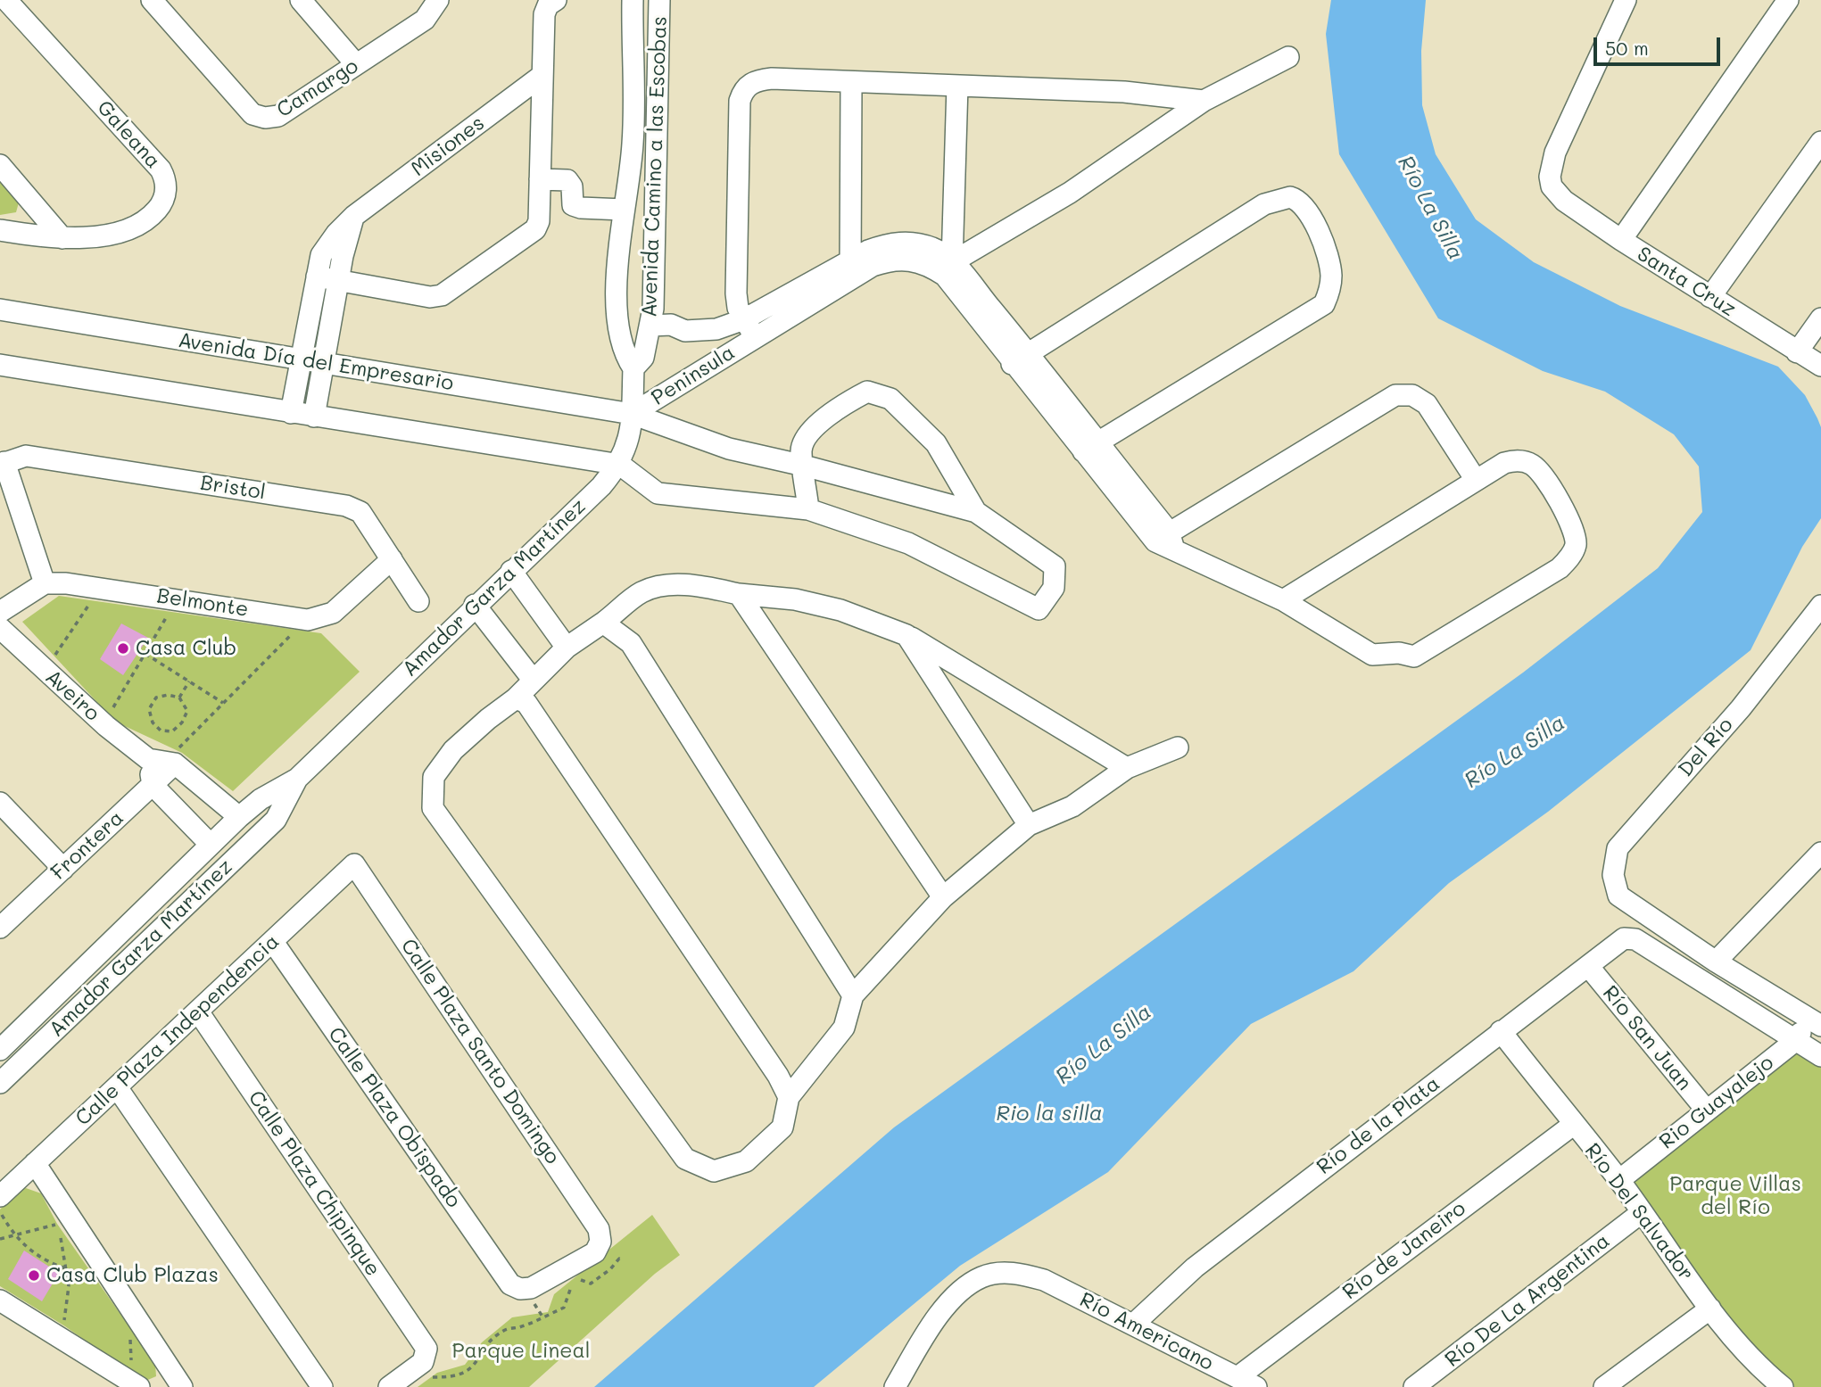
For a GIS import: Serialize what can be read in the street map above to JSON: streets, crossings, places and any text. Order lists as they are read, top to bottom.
{
  "streets": {
    "street": [
      "Camargo",
      "Galeana",
      "Misiones",
      "Avenida Camino a las Escobas",
      "Santa Cruz",
      "Avenida Día del Empresario",
      "Peninsula",
      "Bristol",
      "Amador Garza Martínez",
      "Belmonte",
      "Aveiro",
      "Del Río",
      "Frontera",
      "Calle Plaza Independencia",
      "Río San Juan",
      "Calle Plaza Santo Domingo",
      "Rio Guayalejo",
      "Calle Plaza Obispado",
      "Río de la Plata",
      "Calle Plaza Chipinque",
      "Río Del Salvador",
      "Río de Janeiro",
      "Río De La Argentina",
      "Río Americano"
    ]
  },
  "crossings": [
    ["Misiones", "Avenida Día del Empresario"],
    ["Avenida Camino a las Escobas", "Peninsula"],
    ["Avenida Camino a las Escobas", "Amador Garza Martínez"],
    ["Avenida Día del Empresario", "Peninsula"],
    ["Avenida Día del Empresario", "Amador Garza Martínez"],
    ["Peninsula", "Amador Garza Martínez"],
    ["Bristol", "Belmonte"],
    ["Calle Plaza Independencia", "Calle Plaza Santo Domingo"],
    ["Calle Plaza Independencia", "Calle Plaza Obispado"],
    ["Calle Plaza Independencia", "Calle Plaza Chipinque"],
    ["Río San Juan", "Rio Guayalejo"],
    ["Río San Juan", "Río de la Plata"],
    ["Calle Plaza Santo Domingo", "Calle Plaza Obispado"],
    ["Rio Guayalejo", "Río de la Plata"],
    ["Rio Guayalejo", "Río Del Salvador"],
    ["Río de la Plata", "Río Del Salvador"],
    ["Río de la Plata", "Río Americano"],
    ["Río Del Salvador", "Río de Janeiro"],
    ["Río Del Salvador", "Río De La Argentina"],
    ["Río de Janeiro", "Río Americano"]
  ],
  "water": ["Río La Silla", "Rio la silla"],
  "parks": ["Parque Villas del Río", "Parque Lineal"],
  "places": ["Casa Club", "Casa Club Plazas"],
  "scale_bar": "50 m"
}
